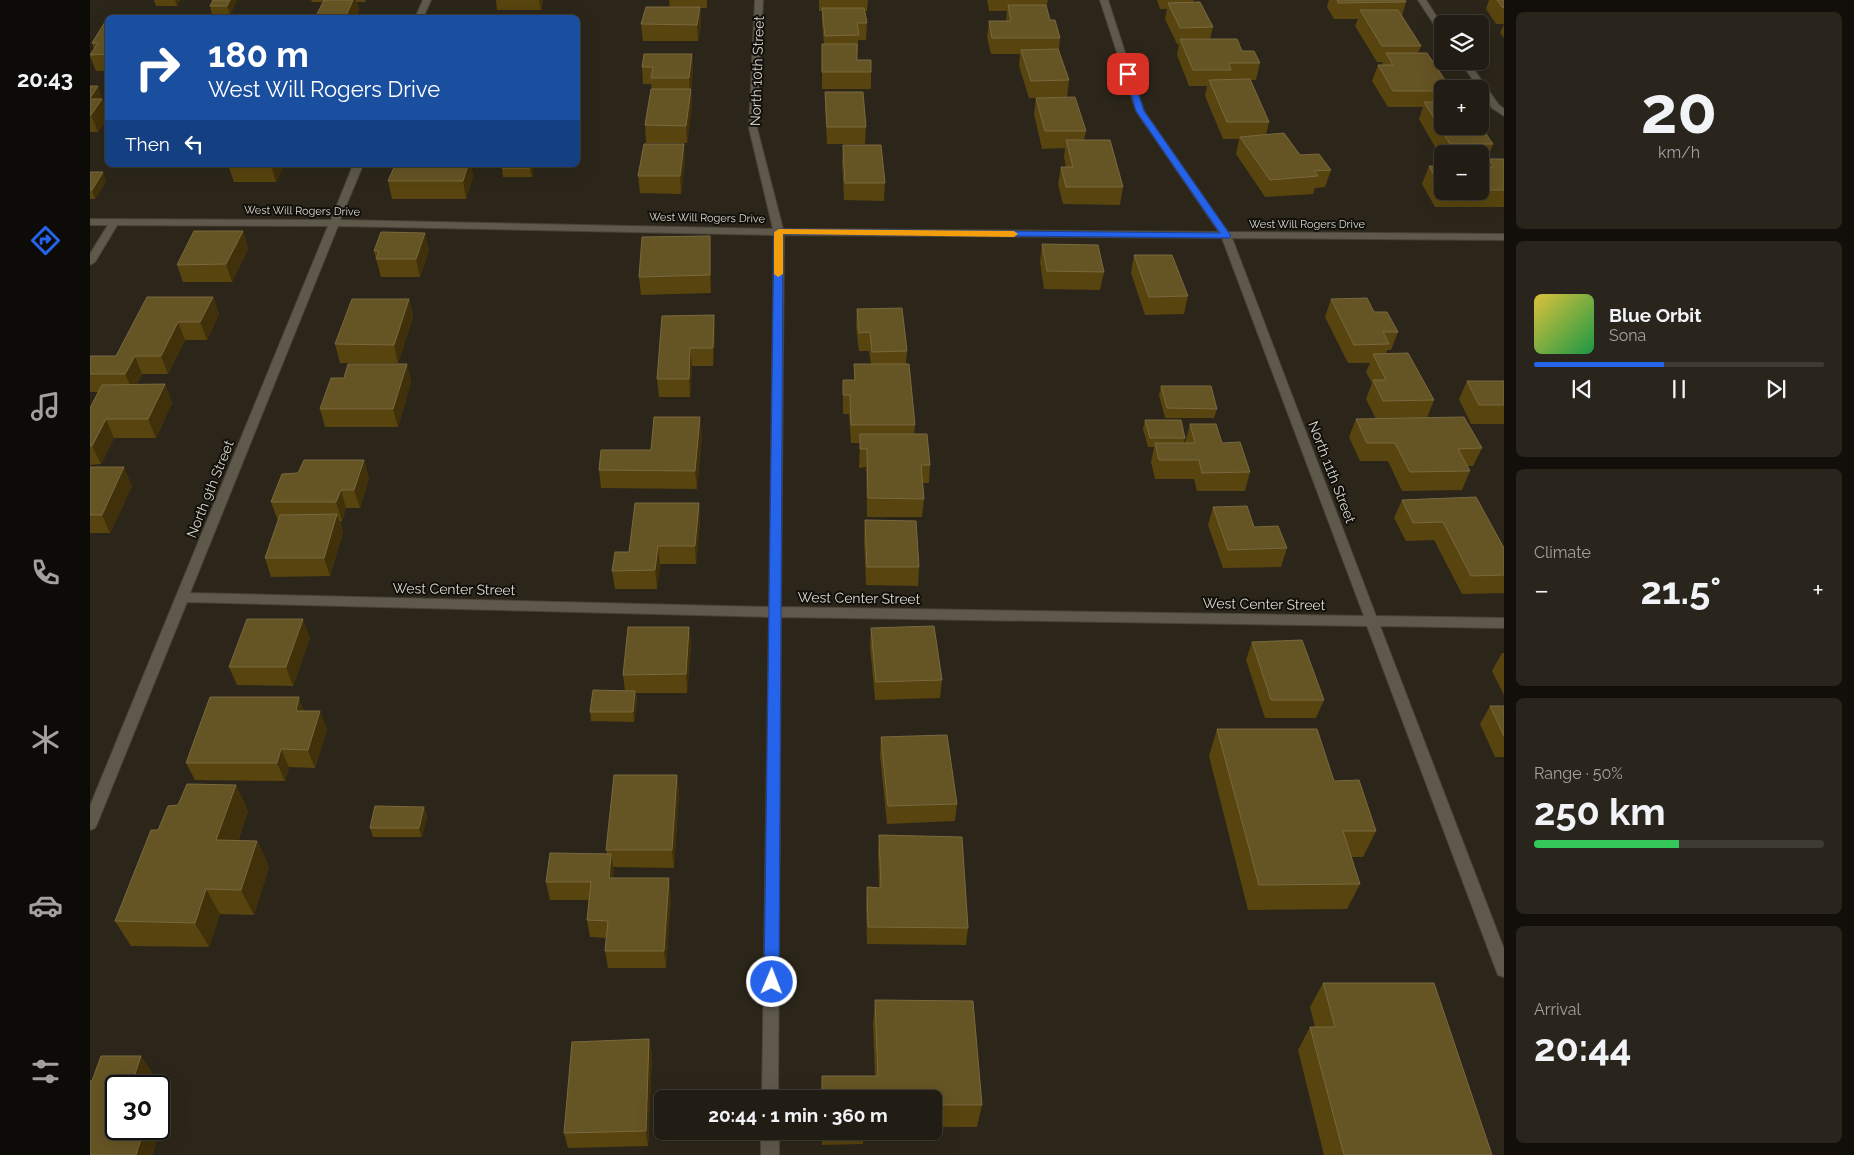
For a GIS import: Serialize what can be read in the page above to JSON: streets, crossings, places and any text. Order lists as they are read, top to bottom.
{
  "streets": {
    "street": [
      "North 10th Street",
      "West Will Rogers Drive",
      "North 11th Street",
      "North 9th Street",
      "West Center Street"
    ]
  },
  "crossings": [
    ["North 10th Street", "West Will Rogers Drive"],
    ["North 10th Street", "West Center Street"],
    ["West Will Rogers Drive", "North 11th Street"],
    ["West Will Rogers Drive", "North 9th Street"],
    ["North 11th Street", "West Center Street"],
    ["North 9th Street", "West Center Street"]
  ],
  "page": {
    "tabs": "20:43",
    "tile": [
      ["20", "km/h"],
      "Climate",
      ["Range · 50%", "250 km"],
      ["Arrival", "20:44"]
    ],
    "map_buttons": ["+", "−"],
    "turn": ["180 m", "West Will Rogers Drive"],
    "then": "Then",
    "song": ["Blue Orbit", "Sona"],
    "heat": ["−", "21.5°", "+"],
    "limit": "30",
    "trip": "20:44 · 1 min · 360 m"
  }
}
